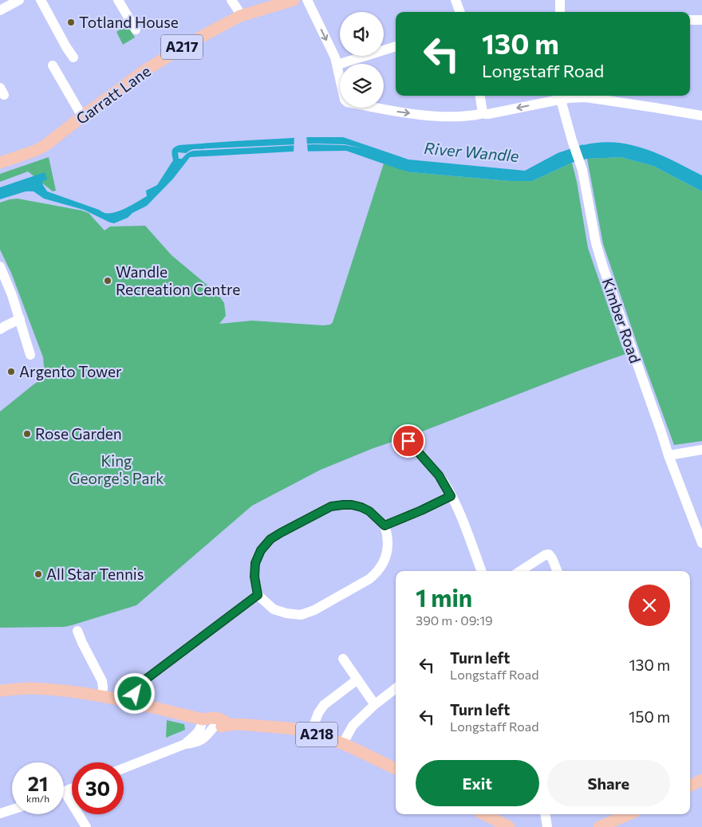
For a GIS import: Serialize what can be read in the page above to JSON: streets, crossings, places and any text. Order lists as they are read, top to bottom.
{
  "streets": {
    "main road": ["A217", "Garratt Lane", "A218"],
    "street": ["Kimber Road"]
  },
  "water": ["River Wandle"],
  "parks": ["King George's Park"],
  "places": [
    "Totland House",
    "Wandle Recreation Centre",
    "Argento Tower",
    "Rose Garden",
    "All Star Tennis"
  ],
  "page": {
    "turn": ["130 m", "Longstaff Road"],
    "heading": ["1 min", "390 m · 09:19"],
    "list": [
      {
        "name": "Turn left",
        "note": "Longstaff Road",
        "value": "130 m"
      },
      {
        "name": "Turn left",
        "note": "Longstaff Road",
        "value": "150 m"
      }
    ],
    "buttons": ["Exit", "Share"],
    "speed": "21 km/h",
    "limit": "30"
  }
}
